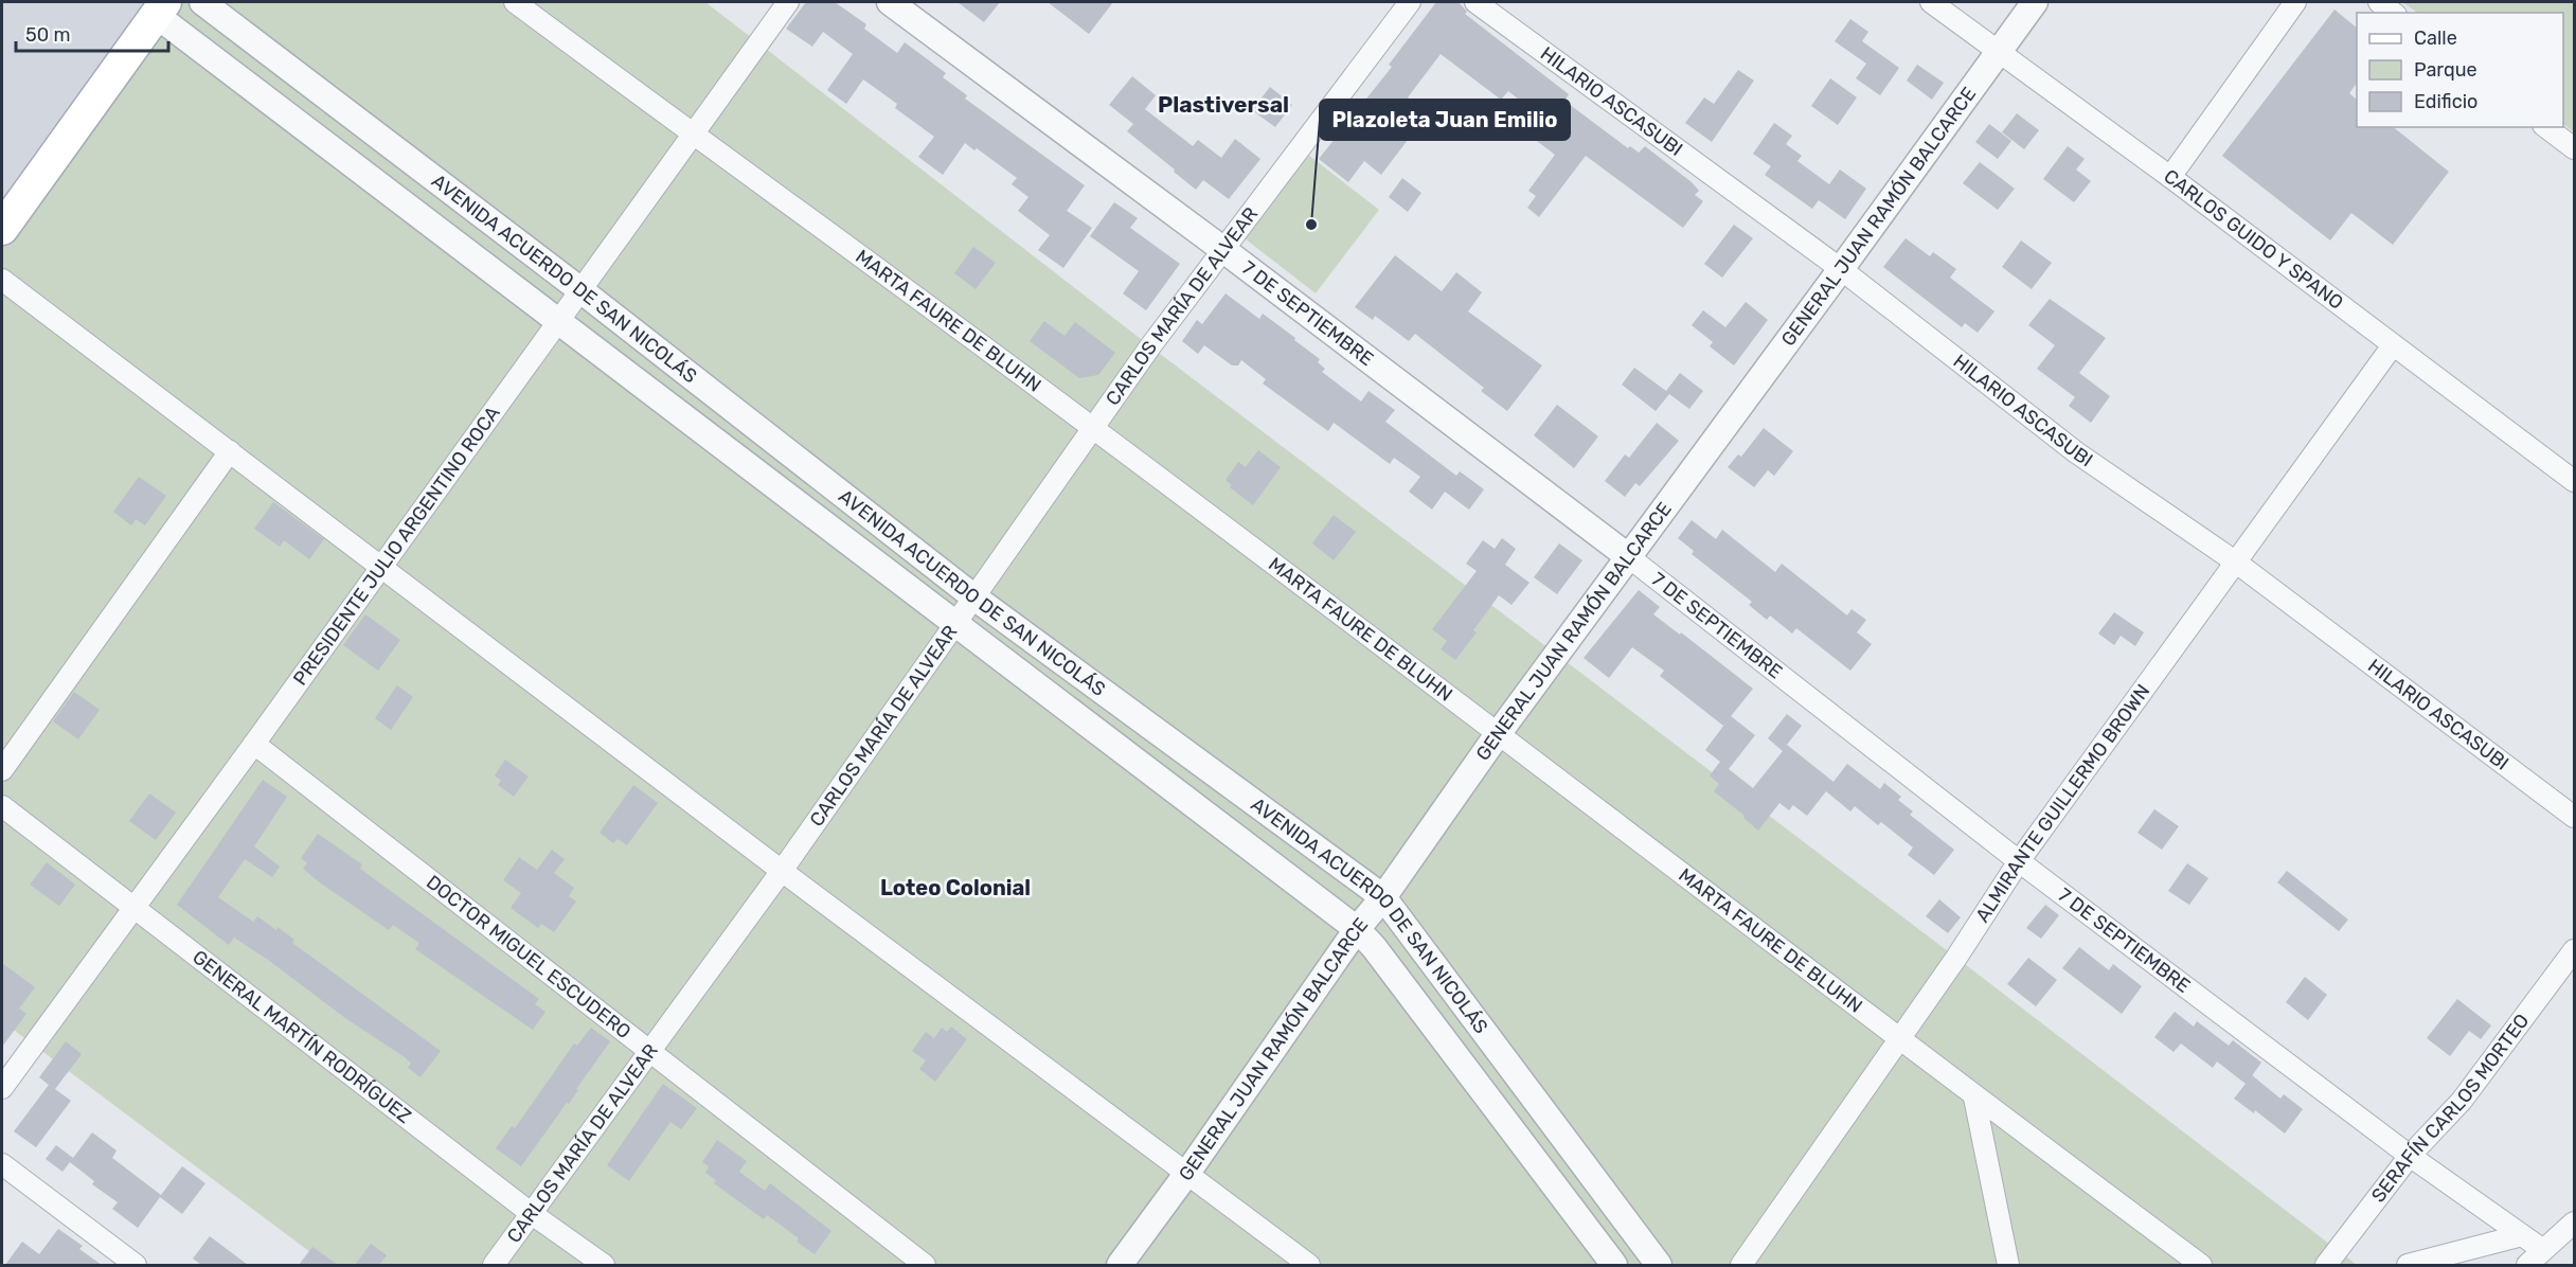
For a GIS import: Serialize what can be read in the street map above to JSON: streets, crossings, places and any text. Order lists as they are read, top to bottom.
{
  "streets": {
    "street": [
      "HILARIO ASCASUBI",
      "GENERAL JUAN RAMÓN BALCARCE",
      "CARLOS GUIDO Y SPANO",
      "AVENIDA ACUERDO DE SAN NICOLÁS",
      "CARLOS MARÍA DE ALVEAR",
      "7 DE SEPTIEMBRE",
      "MARTA FAURE DE BLUHN",
      "PRESIDENTE JULIO ARGENTINO ROCA",
      "ALMIRANTE GUILLERMO BROWN",
      "DOCTOR MIGUEL ESCUDERO",
      "GENERAL MARTÍN RODRÍGUEZ",
      "SERAFÍN CARLOS MORTEO"
    ]
  },
  "crossings": [
    ["HILARIO ASCASUBI", "GENERAL JUAN RAMÓN BALCARCE"],
    ["HILARIO ASCASUBI", "ALMIRANTE GUILLERMO BROWN"],
    ["GENERAL JUAN RAMÓN BALCARCE", "CARLOS GUIDO Y SPANO"],
    ["GENERAL JUAN RAMÓN BALCARCE", "AVENIDA ACUERDO DE SAN NICOLÁS"],
    ["GENERAL JUAN RAMÓN BALCARCE", "7 DE SEPTIEMBRE"],
    ["GENERAL JUAN RAMÓN BALCARCE", "MARTA FAURE DE BLUHN"],
    ["CARLOS GUIDO Y SPANO", "ALMIRANTE GUILLERMO BROWN"],
    ["AVENIDA ACUERDO DE SAN NICOLÁS", "CARLOS MARÍA DE ALVEAR"],
    ["AVENIDA ACUERDO DE SAN NICOLÁS", "PRESIDENTE JULIO ARGENTINO ROCA"],
    ["CARLOS MARÍA DE ALVEAR", "7 DE SEPTIEMBRE"],
    ["CARLOS MARÍA DE ALVEAR", "MARTA FAURE DE BLUHN"],
    ["CARLOS MARÍA DE ALVEAR", "DOCTOR MIGUEL ESCUDERO"],
    ["CARLOS MARÍA DE ALVEAR", "GENERAL MARTÍN RODRÍGUEZ"],
    ["7 DE SEPTIEMBRE", "ALMIRANTE GUILLERMO BROWN"],
    ["7 DE SEPTIEMBRE", "SERAFÍN CARLOS MORTEO"],
    ["MARTA FAURE DE BLUHN", "PRESIDENTE JULIO ARGENTINO ROCA"],
    ["MARTA FAURE DE BLUHN", "ALMIRANTE GUILLERMO BROWN"],
    ["PRESIDENTE JULIO ARGENTINO ROCA", "DOCTOR MIGUEL ESCUDERO"],
    ["PRESIDENTE JULIO ARGENTINO ROCA", "GENERAL MARTÍN RODRÍGUEZ"]
  ],
  "districts": ["Plastiversal", "Loteo Colonial"],
  "places": ["Plazoleta Juan Emilio"],
  "legend": ["Calle", "Parque", "Edificio"],
  "scale_bar": "50 m"
}
